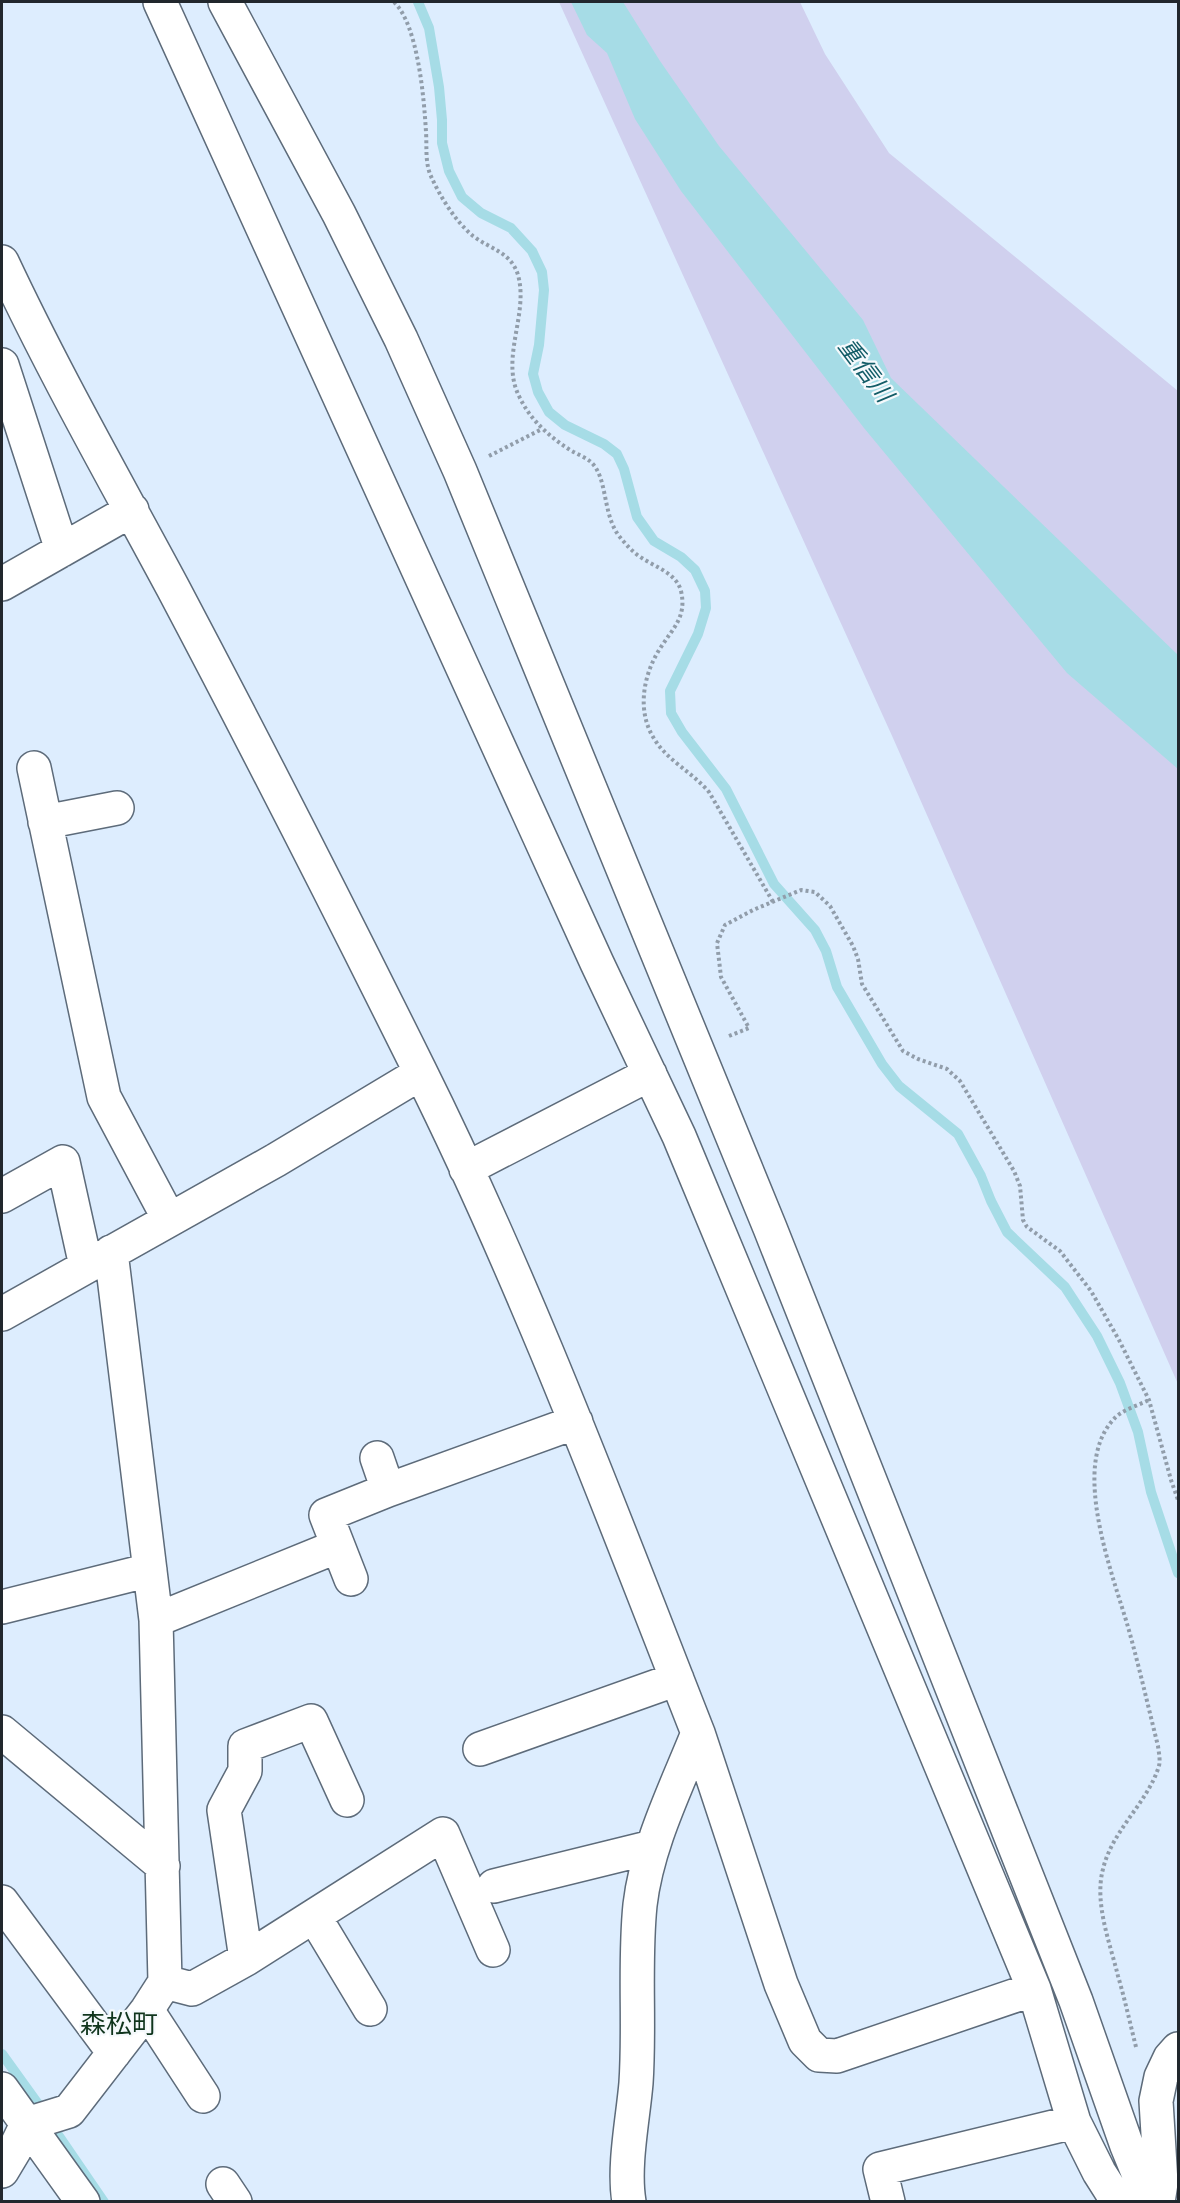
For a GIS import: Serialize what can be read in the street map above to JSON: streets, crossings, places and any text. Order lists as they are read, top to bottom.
{
  "districts": ["森松町"],
  "water": ["重信川"]
}
